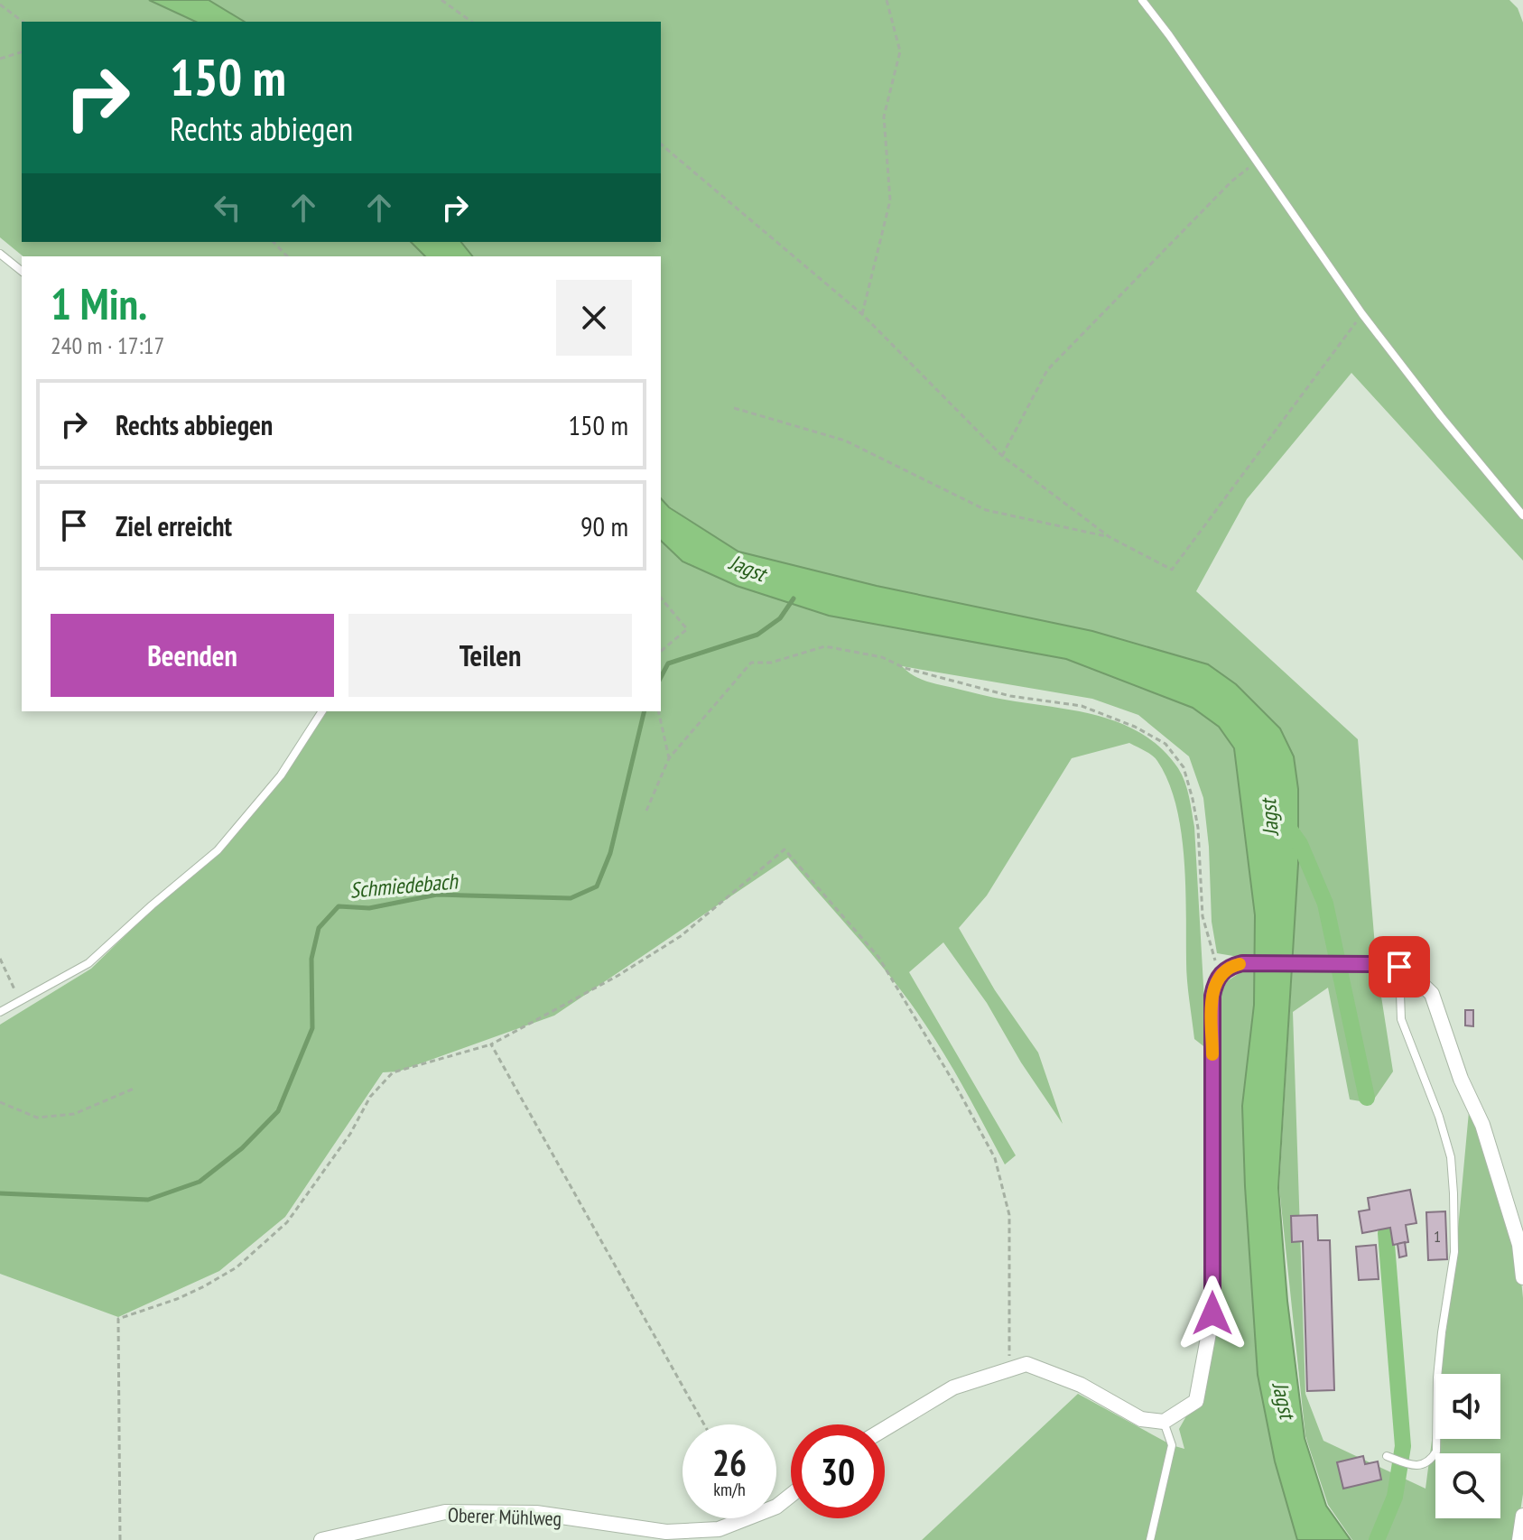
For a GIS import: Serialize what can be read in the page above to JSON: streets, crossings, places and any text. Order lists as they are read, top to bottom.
{
  "streets": {
    "street": ["Oberer Mühlweg"]
  },
  "water": ["Jagst", "Schmiedebach"],
  "house_numbers": ["1"],
  "page": {
    "turn": ["150 m", "Rechts abbiegen"],
    "heading": ["1 Min.", "240 m · 17:17"],
    "list": [
      {
        "name": "Rechts abbiegen",
        "value": "150 m"
      },
      {
        "name": "Ziel erreicht",
        "value": "90 m"
      }
    ],
    "buttons": ["Beenden", "Teilen"],
    "speed": "26 km/h",
    "limit": "30"
  }
}
